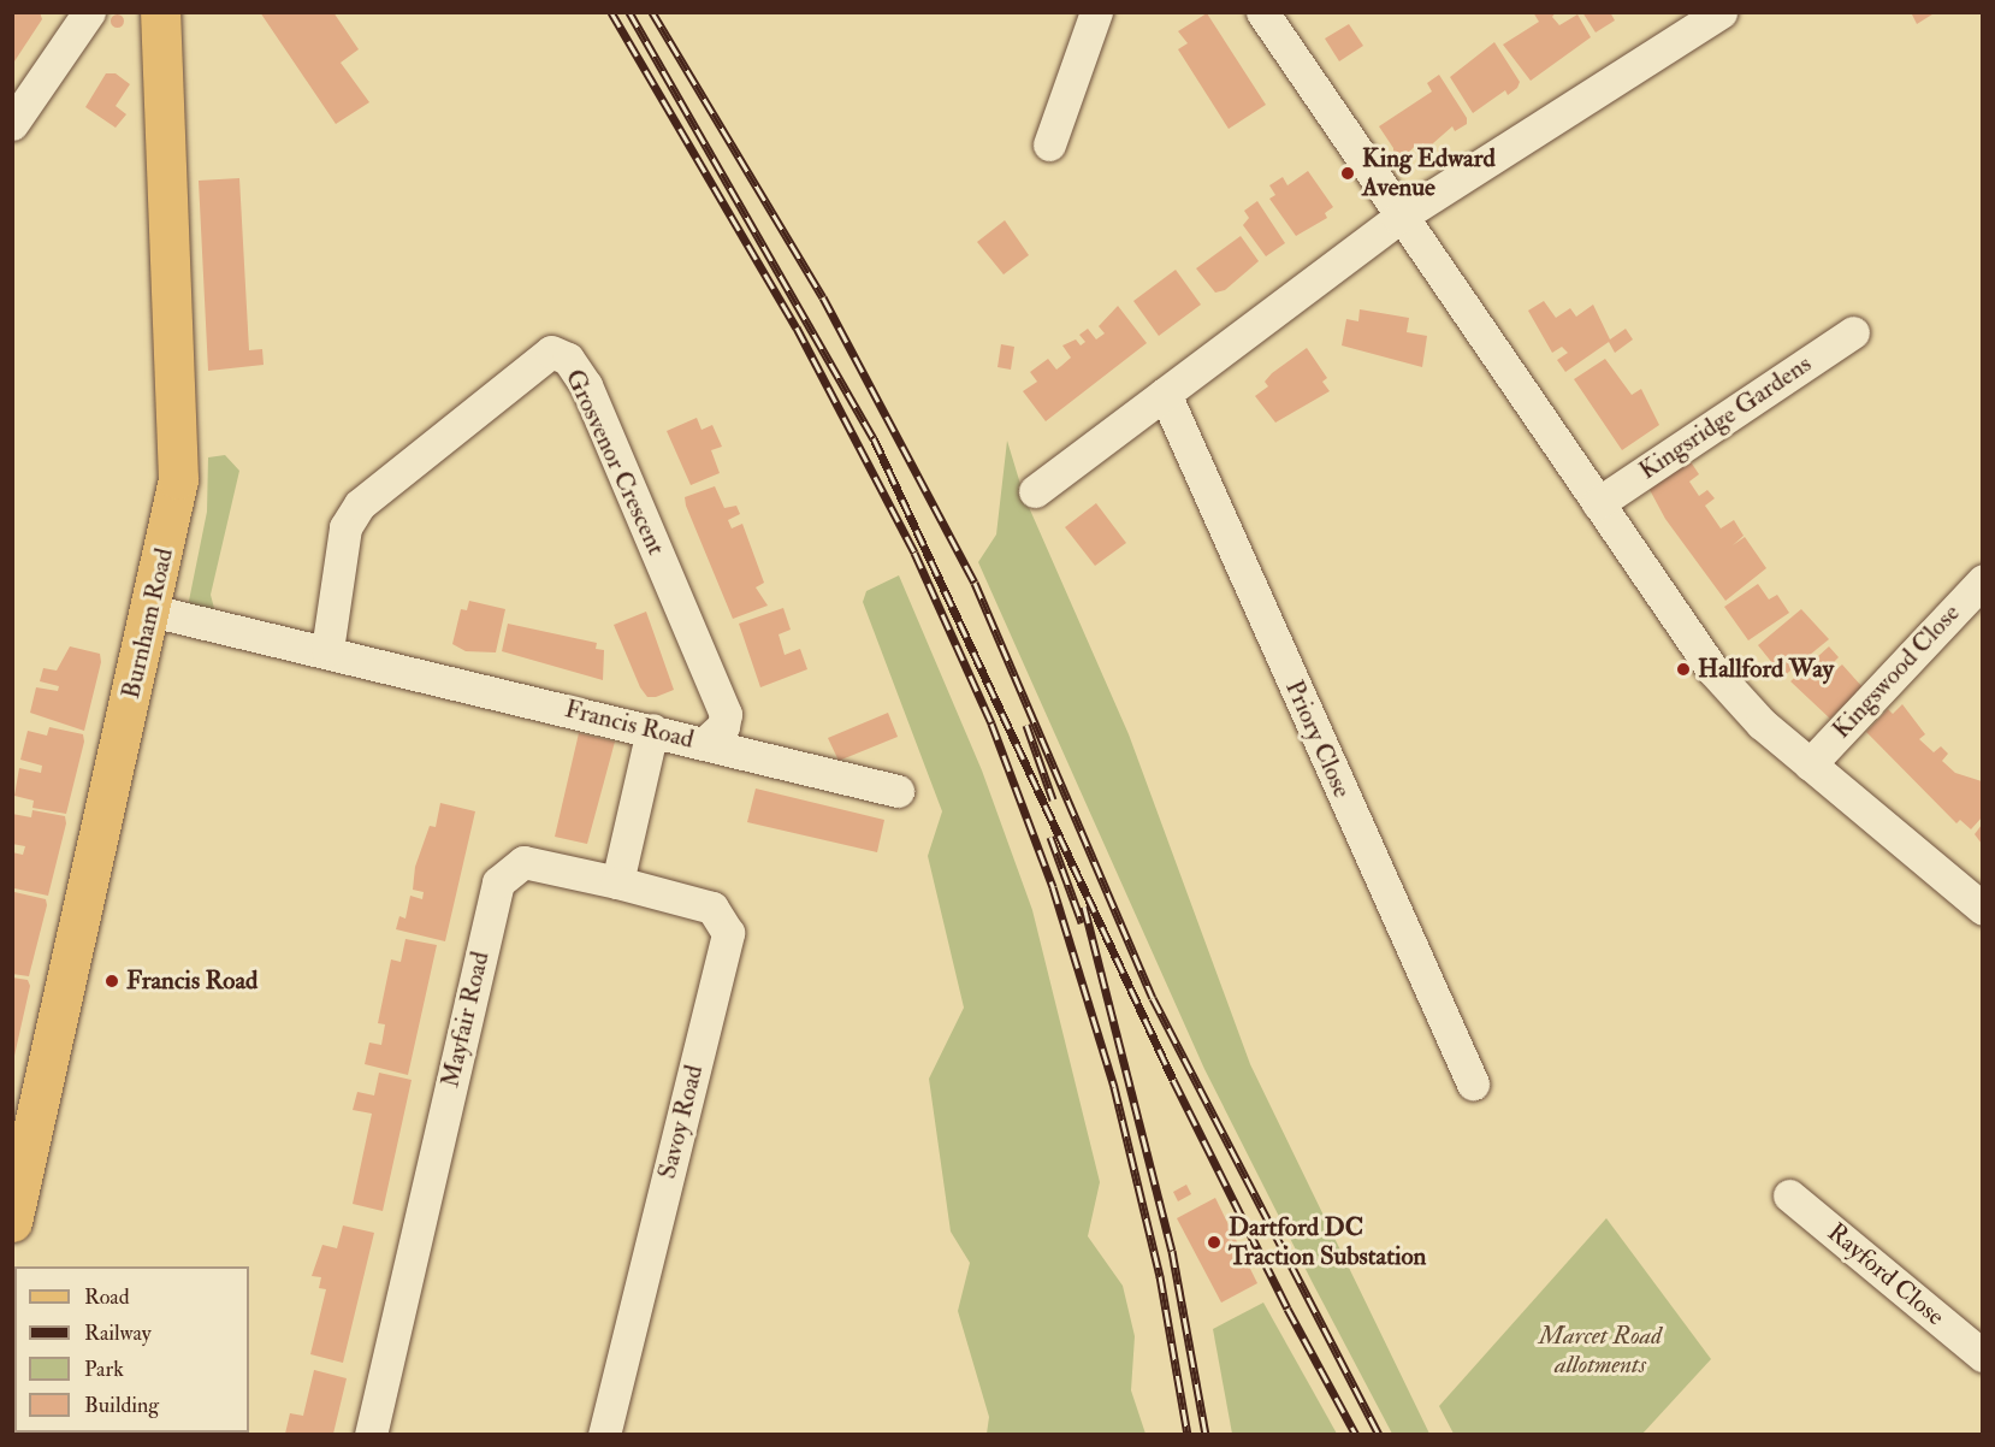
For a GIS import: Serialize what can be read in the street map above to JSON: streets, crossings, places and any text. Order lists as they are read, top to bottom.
{
  "streets": {
    "main road": ["Burnham Road"],
    "street": [
      "Kingsridge Gardens",
      "Grosvenor Crescent",
      "Kingswood Close",
      "Francis Road",
      "Priory Close",
      "Mayfair Road",
      "Savoy Road",
      "Rayford Close"
    ]
  },
  "crossings": [
    ["Grosvenor Crescent", "Francis Road"],
    ["Burnham Road", "Francis Road"],
    ["Mayfair Road", "Savoy Road"]
  ],
  "parks": ["Marcet Road allotments"],
  "places": [
    "King Edward Avenue",
    "Hallford Way",
    "Francis Road",
    "Dartford DC Traction Substation"
  ],
  "legend": [
    "Road",
    "Railway",
    "Park",
    "Building"
  ]
}
